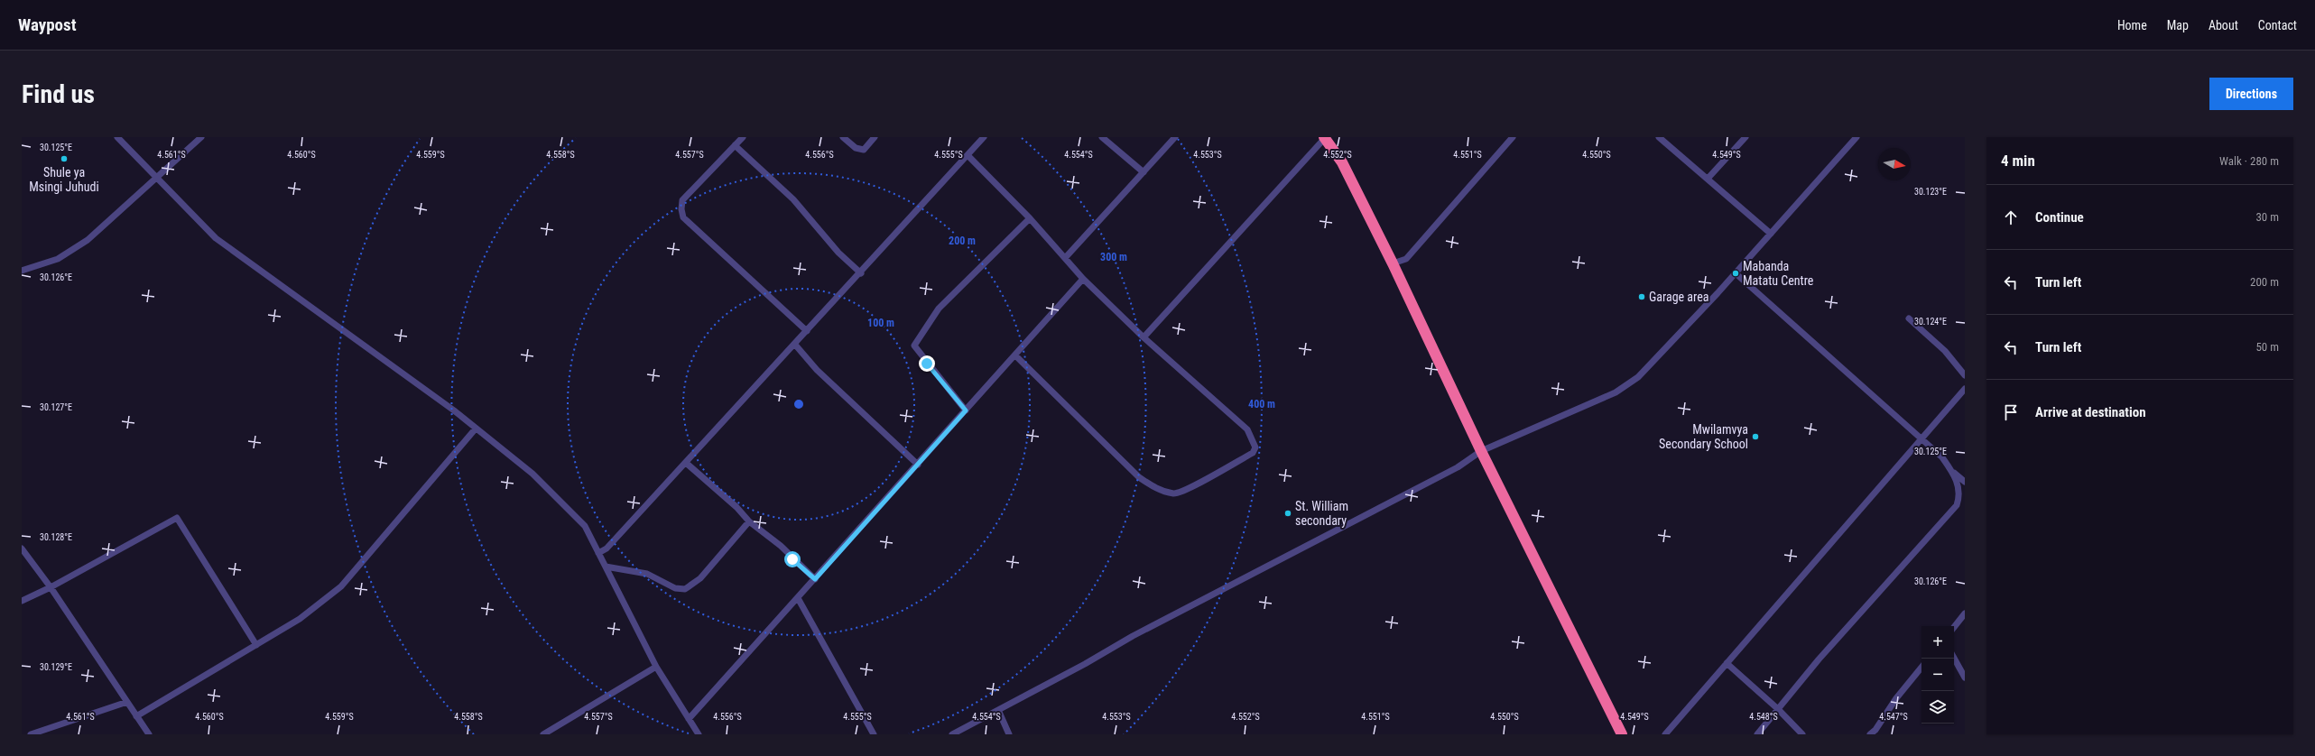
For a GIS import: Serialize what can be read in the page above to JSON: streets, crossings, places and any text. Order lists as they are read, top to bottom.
{
  "places": [
    "Shule ya Msingi Juhudi",
    "Mabanda Matatu Centre",
    "Garage area",
    "Mwilamvya Secondary School",
    "St. William secondary"
  ],
  "north": "right",
  "page": {
    "header": "Waypost",
    "nav": [
      "Home",
      "Map",
      "About",
      "Contact"
    ],
    "buttons": "Directions",
    "title": "Find us",
    "heading": ["4 min", "Walk · 280 m"],
    "list": [
      ["Continue", "30 m"],
      ["Turn left", "200 m"],
      ["Turn left", "50 m"],
      "Arrive at destination"
    ],
    "map_buttons": ["+", "−"]
  },
  "coordinates": [
    "30.125°E",
    "4.561°S",
    "4.560°S",
    "4.559°S",
    "4.558°S",
    "4.557°S",
    "4.556°S",
    "4.555°S",
    "4.554°S",
    "4.553°S",
    "4.552°S",
    "4.551°S",
    "4.550°S",
    "4.549°S",
    "30.123°E",
    "30.126°E",
    "30.124°E",
    "30.127°E",
    "30.128°E",
    "30.129°E",
    "4.548°S",
    "4.547°S"
  ],
  "rings": [
    "200 m",
    "300 m",
    "100 m",
    "400 m"
  ]
}
